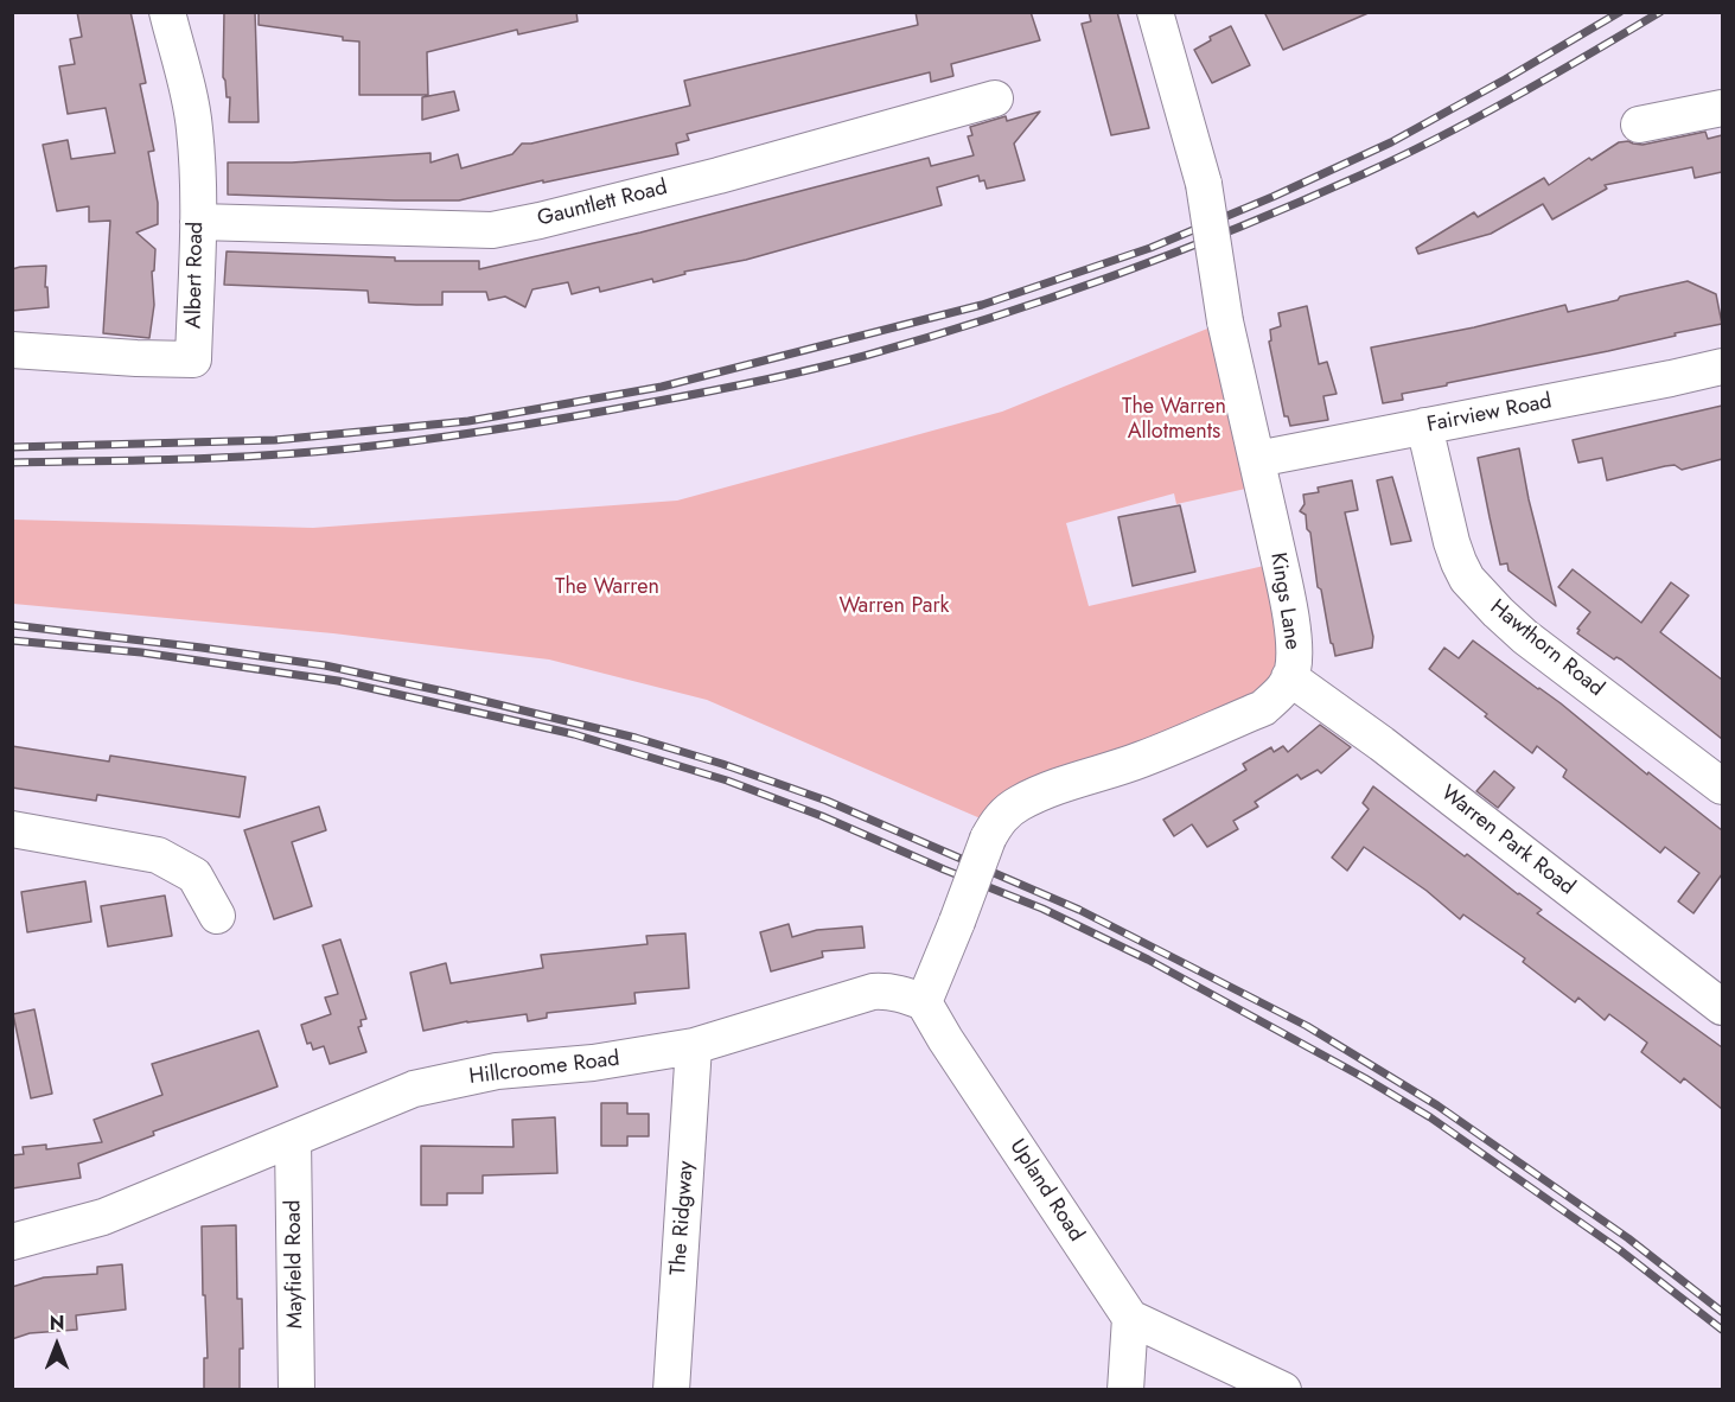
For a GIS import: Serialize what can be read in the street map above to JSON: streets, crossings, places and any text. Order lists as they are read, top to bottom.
{
  "streets": {
    "street": [
      "Gauntlett Road",
      "Albert Road",
      "Fairview Road",
      "Kings Lane",
      "Hawthorn Road",
      "Warren Park Road",
      "Hillcroome Road",
      "Upland Road",
      "The Ridgway",
      "Mayfield Road"
    ]
  },
  "crossings": [
    ["Gauntlett Road", "Albert Road"],
    ["Fairview Road", "Kings Lane"],
    ["Fairview Road", "Hawthorn Road"],
    ["Kings Lane", "Warren Park Road"],
    ["Kings Lane", "Hillcroome Road"],
    ["Kings Lane", "Upland Road"],
    ["Hillcroome Road", "Upland Road"],
    ["Hillcroome Road", "The Ridgway"],
    ["Hillcroome Road", "Mayfield Road"]
  ],
  "parks": ["The Warren Allotments", "The Warren", "Warren Park"],
  "north": "top"
}
